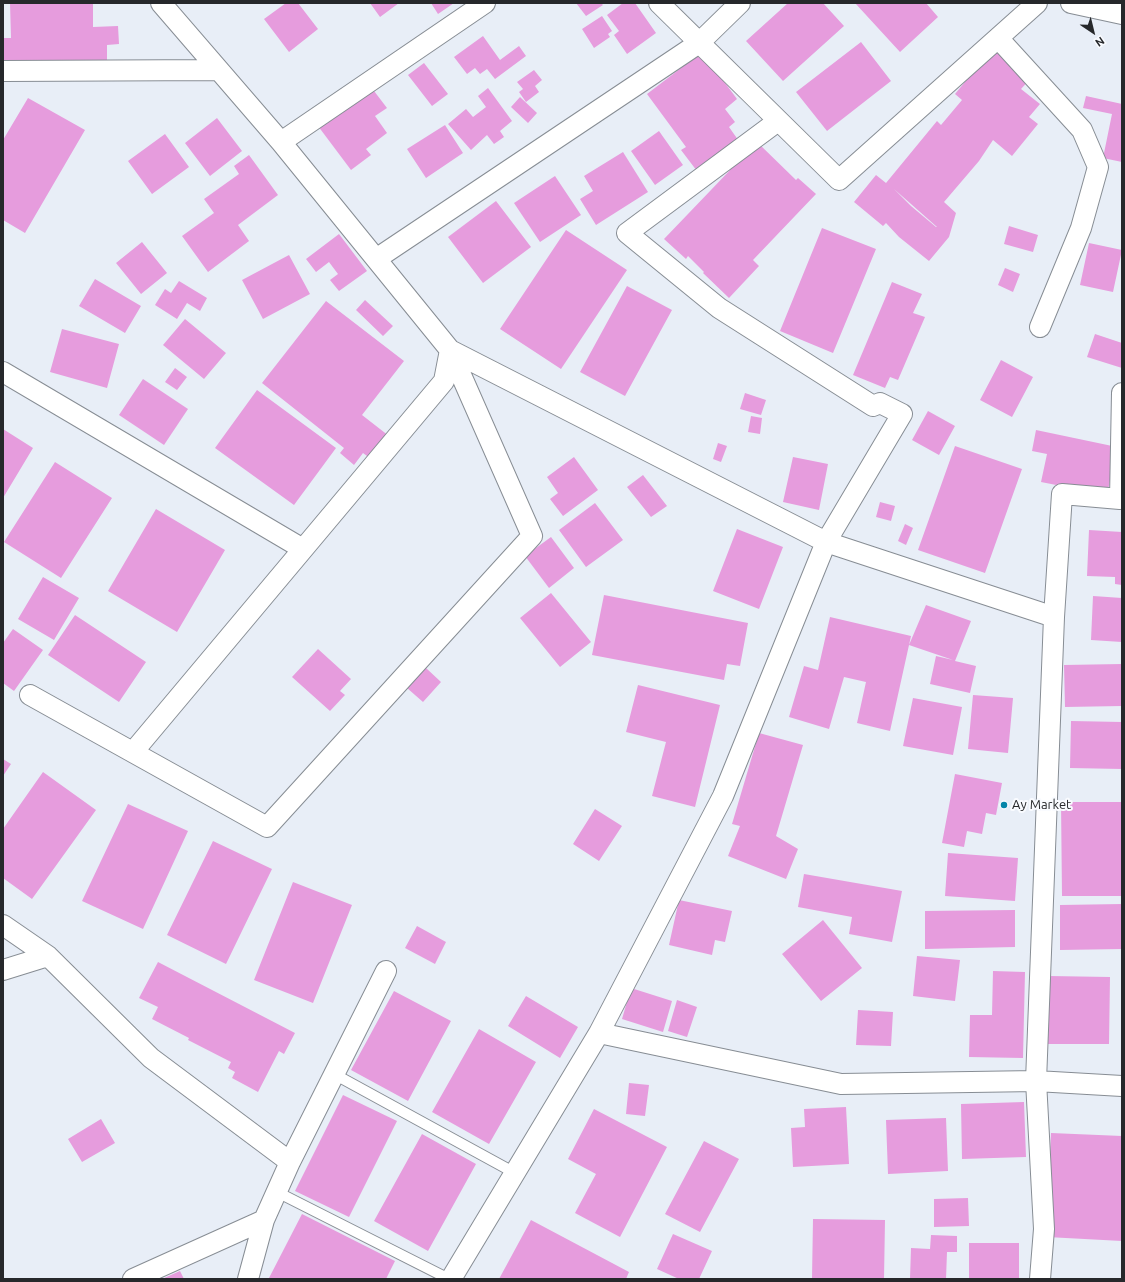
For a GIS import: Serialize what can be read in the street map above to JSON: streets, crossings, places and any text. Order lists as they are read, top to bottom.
{
  "places": ["Ay Market"],
  "north": "bottom right"
}
